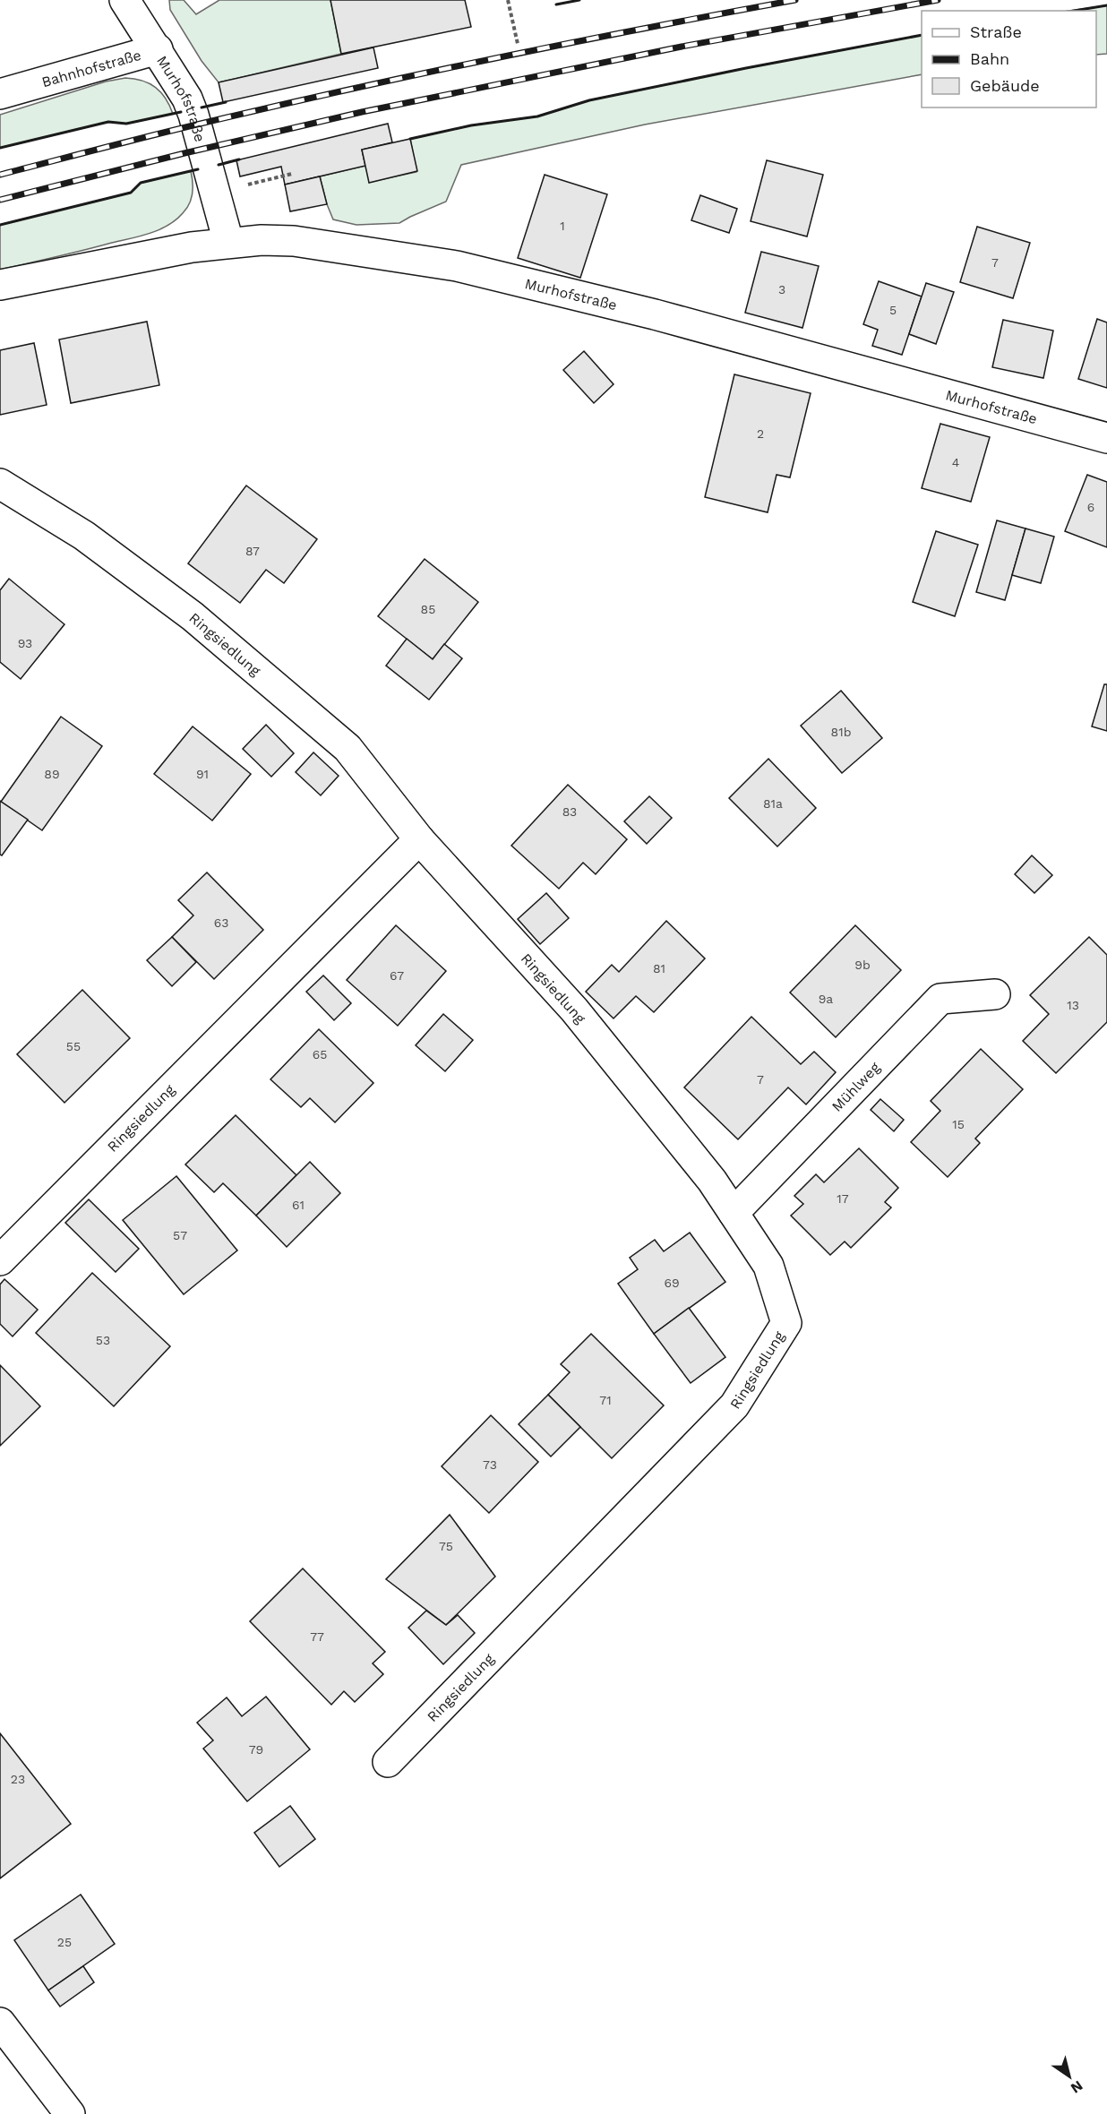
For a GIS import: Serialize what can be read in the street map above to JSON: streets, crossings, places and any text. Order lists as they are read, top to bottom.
{
  "streets": {
    "street": [
      "Bahnhofstraße",
      "Murhofstraße",
      "Ringsiedlung",
      "Mühlweg"
    ]
  },
  "crossings": [
    ["Bahnhofstraße", "Murhofstraße"],
    ["Ringsiedlung", "Mühlweg"]
  ],
  "house_numbers": [
    "1",
    "7",
    "3",
    "5",
    "2",
    "4",
    "6",
    "87",
    "85",
    "93",
    "81b",
    "89",
    "91",
    "81a",
    "83",
    "63",
    "9b",
    "81",
    "67",
    "9a",
    "13",
    "55",
    "65",
    "7",
    "15",
    "17",
    "61",
    "57",
    "69",
    "53",
    "71",
    "73",
    "75",
    "77",
    "79",
    "23",
    "25"
  ],
  "legend": ["Straße", "Bahn", "Gebäude"],
  "north": "bottom right"
}
